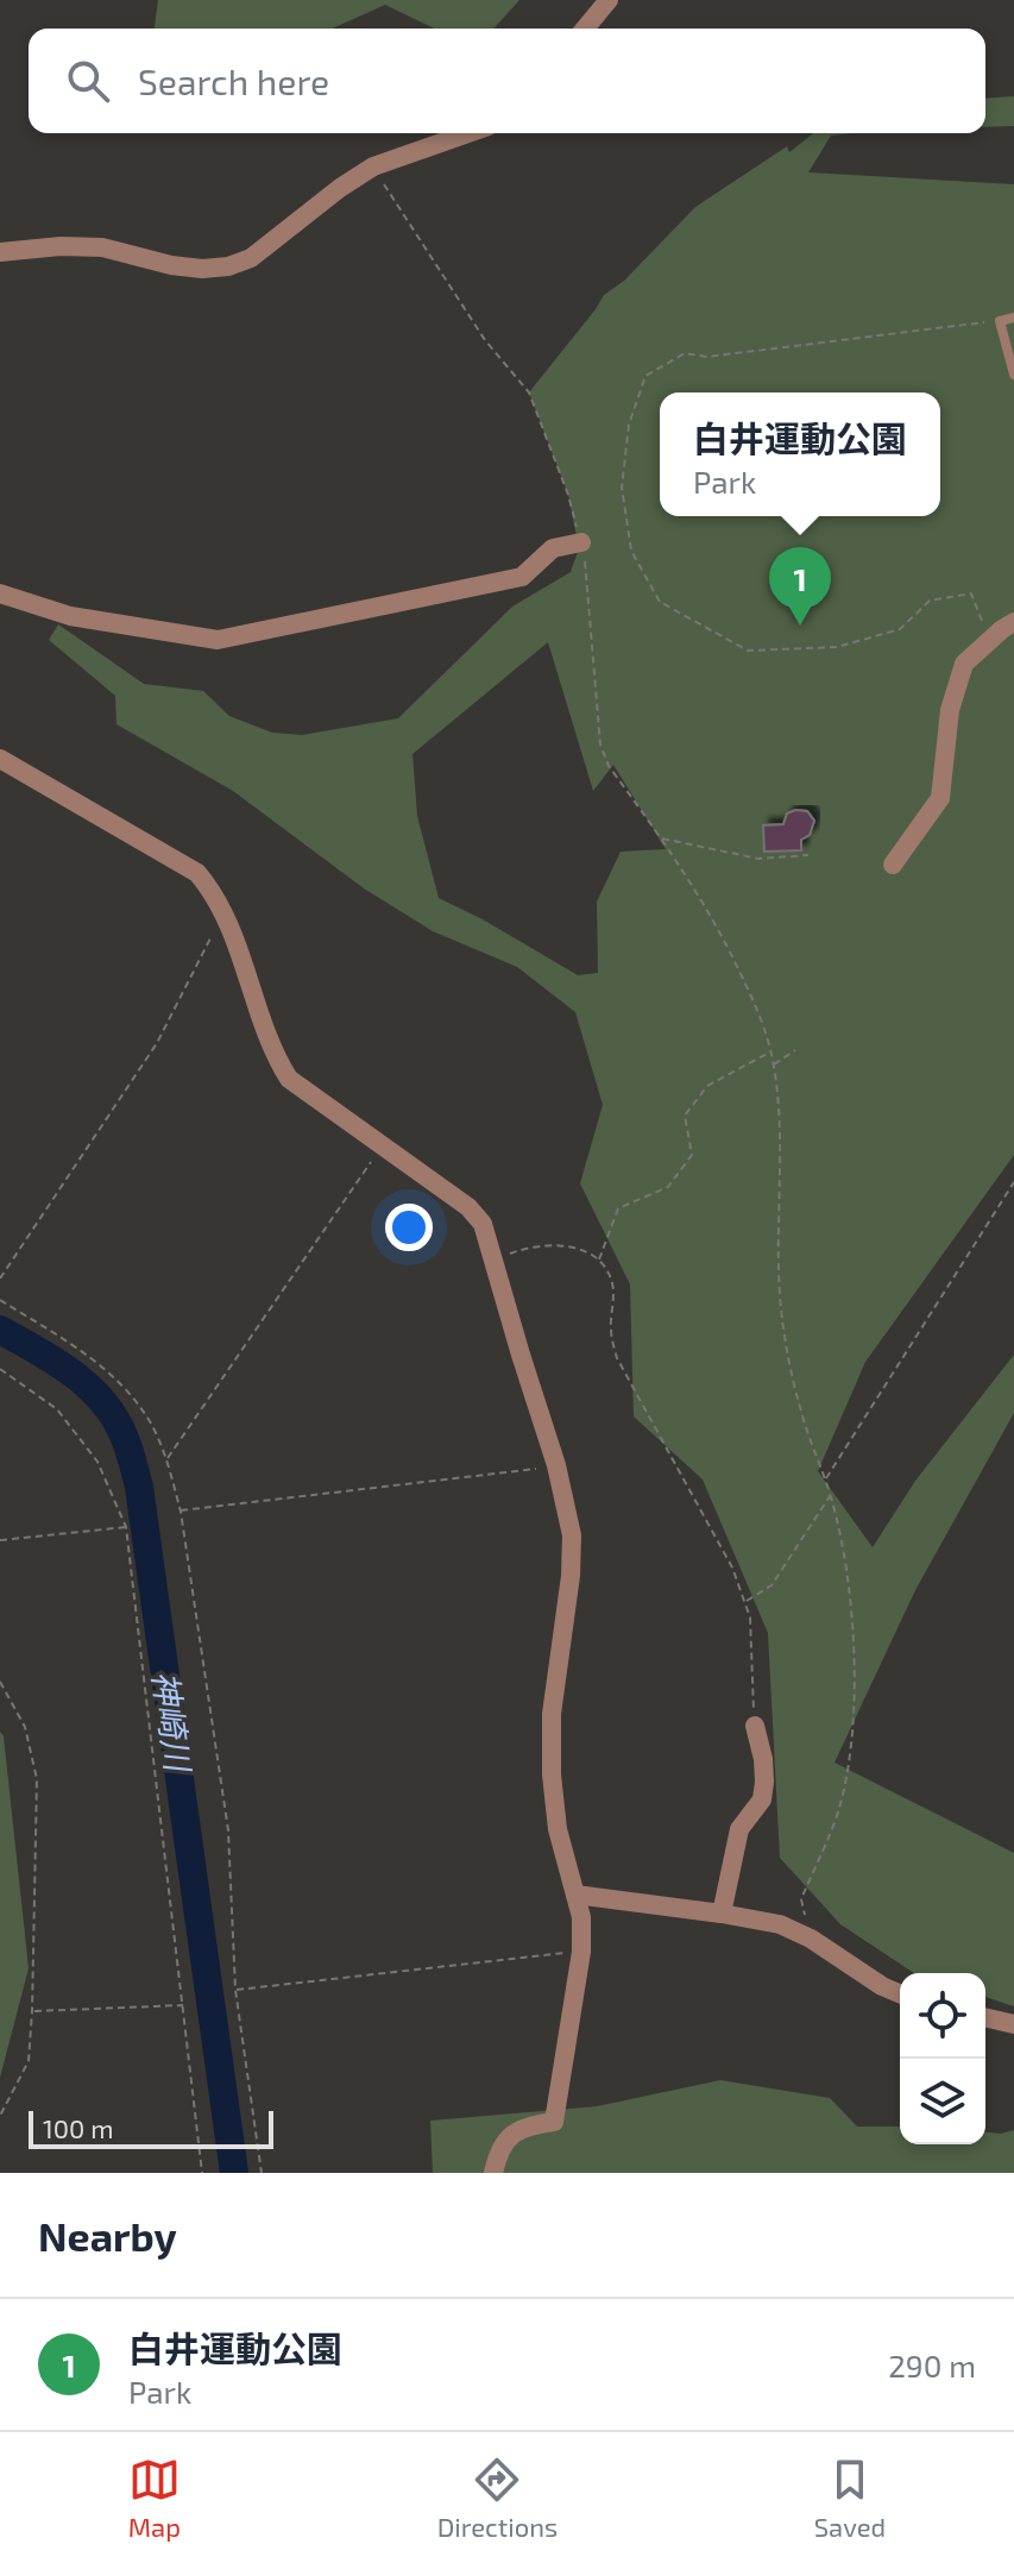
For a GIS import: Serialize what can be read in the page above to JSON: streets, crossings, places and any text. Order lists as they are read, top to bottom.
{
  "water": ["神崎川"],
  "scale_bar": "100 m",
  "page": {
    "search": "Search here",
    "popup": ["白井運動公園", "Park"],
    "pins": "1",
    "scale": "100 m",
    "heading": "Nearby",
    "list": [
      {
        "mark": "1",
        "name": "白井運動公園",
        "note": "Park",
        "value": "290 m"
      }
    ],
    "nav": ["Map", "Directions", "Saved"]
  }
}
